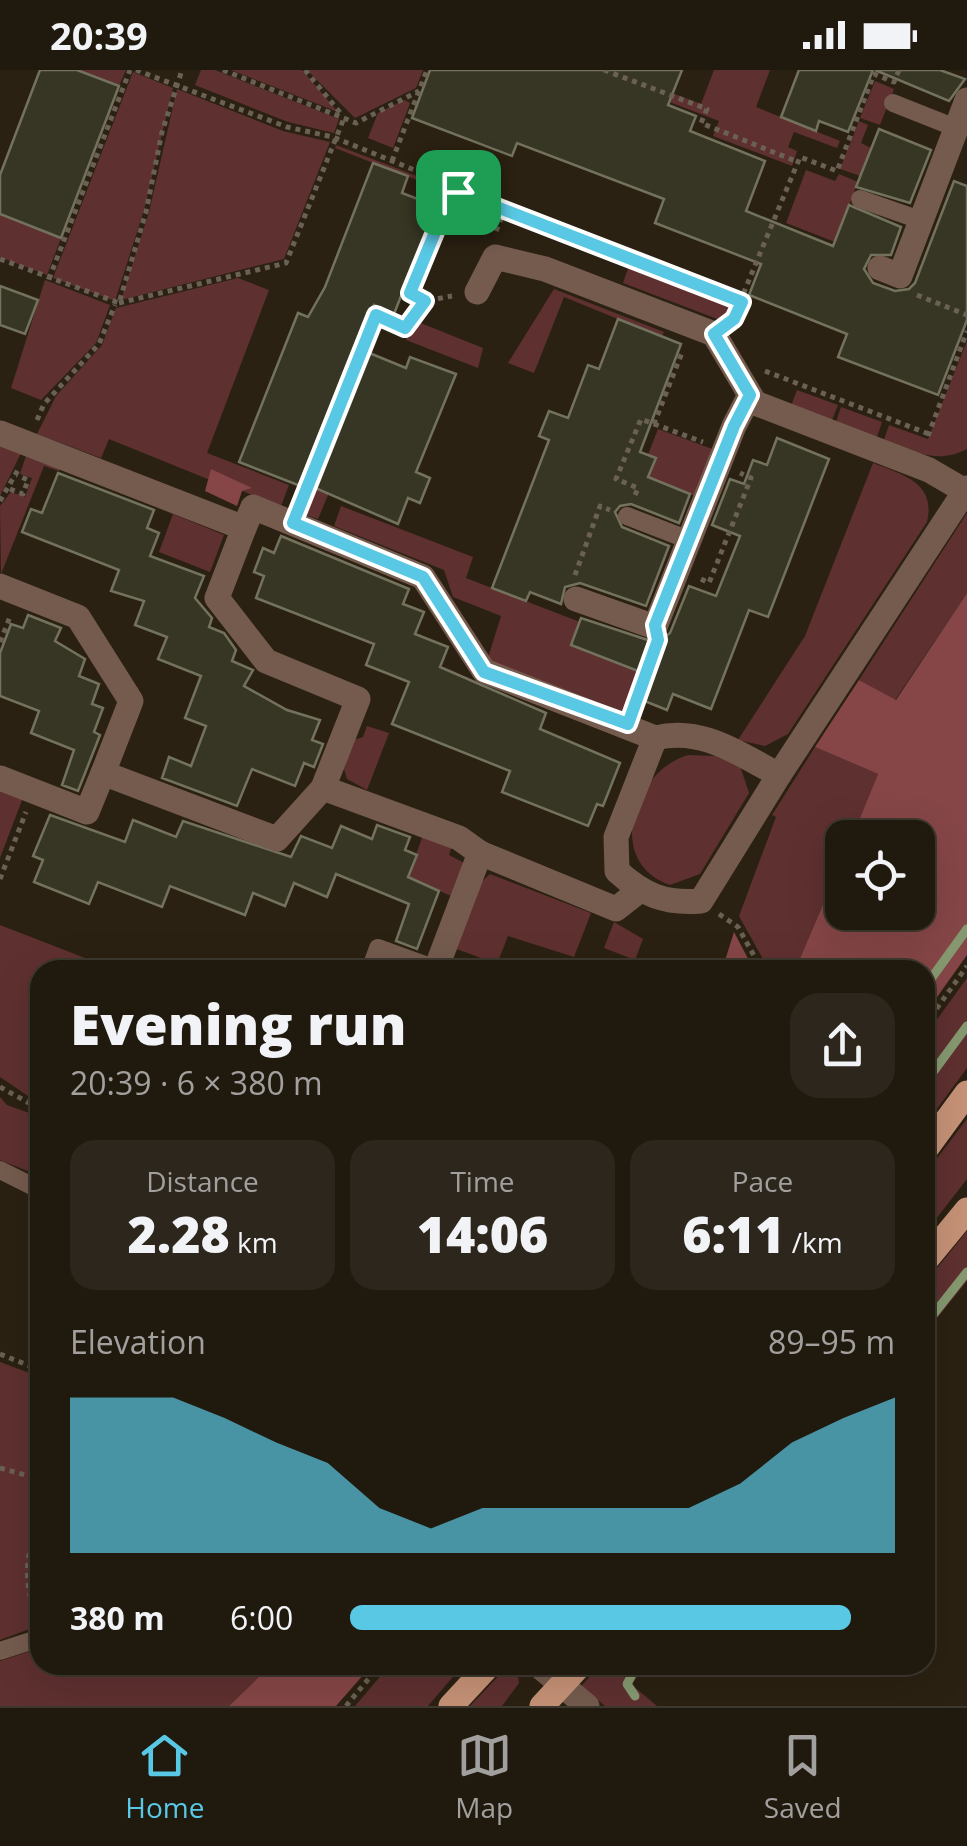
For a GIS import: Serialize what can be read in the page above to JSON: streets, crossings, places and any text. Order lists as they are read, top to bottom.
{
  "page": {
    "status": "20:39",
    "heading": ["Evening run", "20:39 · 6 × 380 m"],
    "stats": [
      ["Distance", "2.28 km"],
      ["Time", "14:06"],
      ["Pace", "6:11 /km"]
    ],
    "chart": ["Elevation", "89–95 m"],
    "list": [
      {
        "name": "380 m",
        "note": "6:00"
      }
    ],
    "tabs": ["Home", "Map", "Saved"]
  }
}
